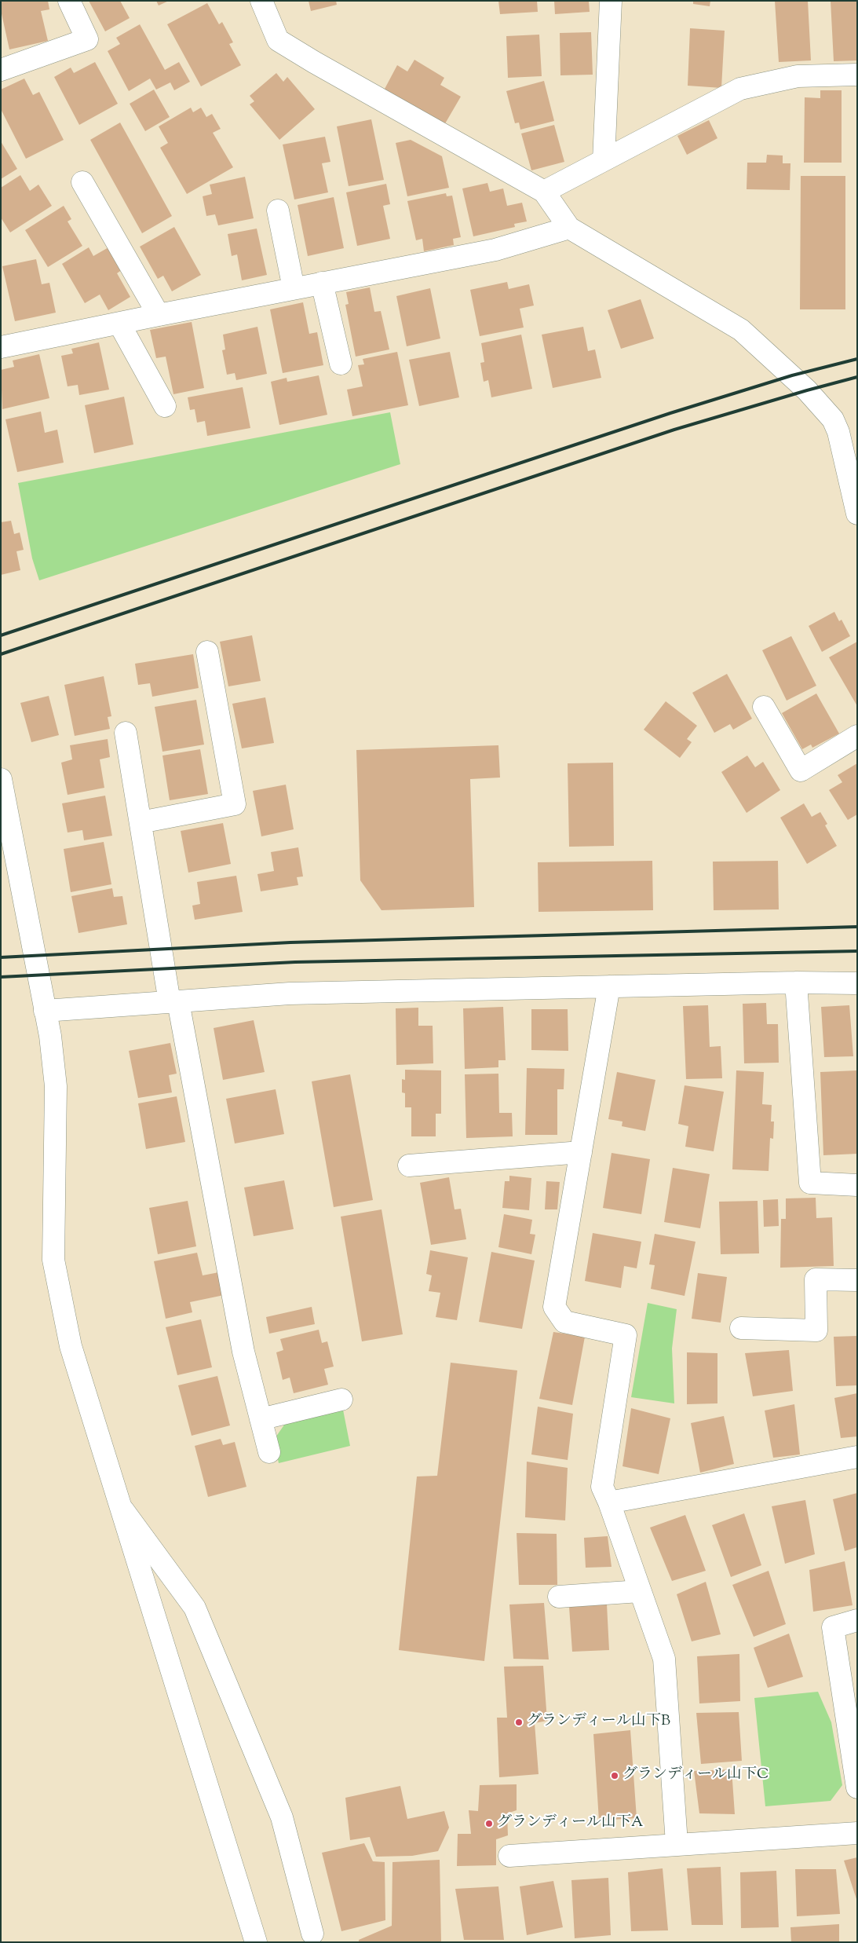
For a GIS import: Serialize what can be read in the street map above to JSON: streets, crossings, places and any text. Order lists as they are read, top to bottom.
{
  "places": ["グランディール山下B", "グランディール山下C", "グランディール山下A"]
}
